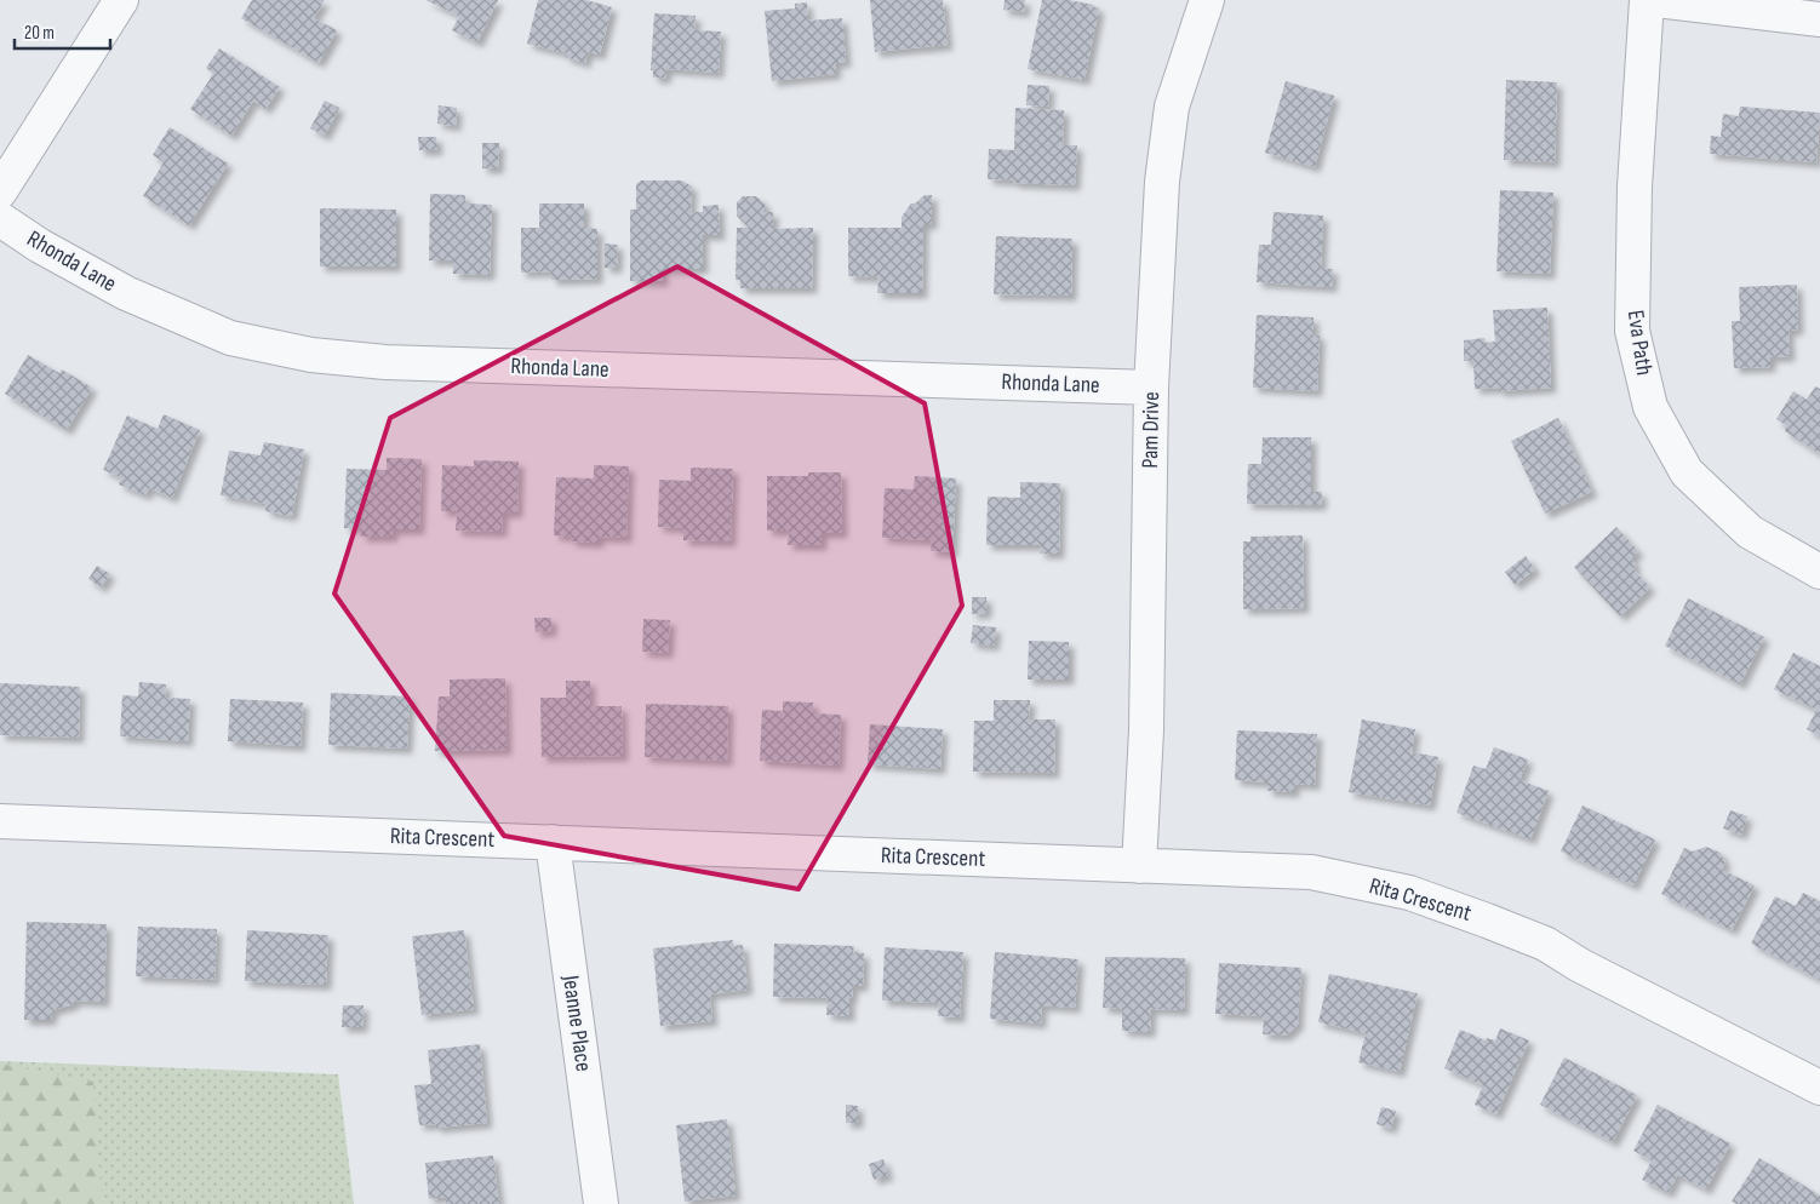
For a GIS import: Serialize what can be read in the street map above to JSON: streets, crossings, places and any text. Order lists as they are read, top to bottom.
{
  "streets": {
    "street": [
      "Rhonda Lane",
      "Eva Path",
      "Pam Drive",
      "Rita Crescent",
      "Jeanne Place"
    ]
  },
  "crossings": [
    ["Rhonda Lane", "Pam Drive"],
    ["Pam Drive", "Rita Crescent"],
    ["Rita Crescent", "Jeanne Place"]
  ],
  "scale_bar": "20 m"
}
